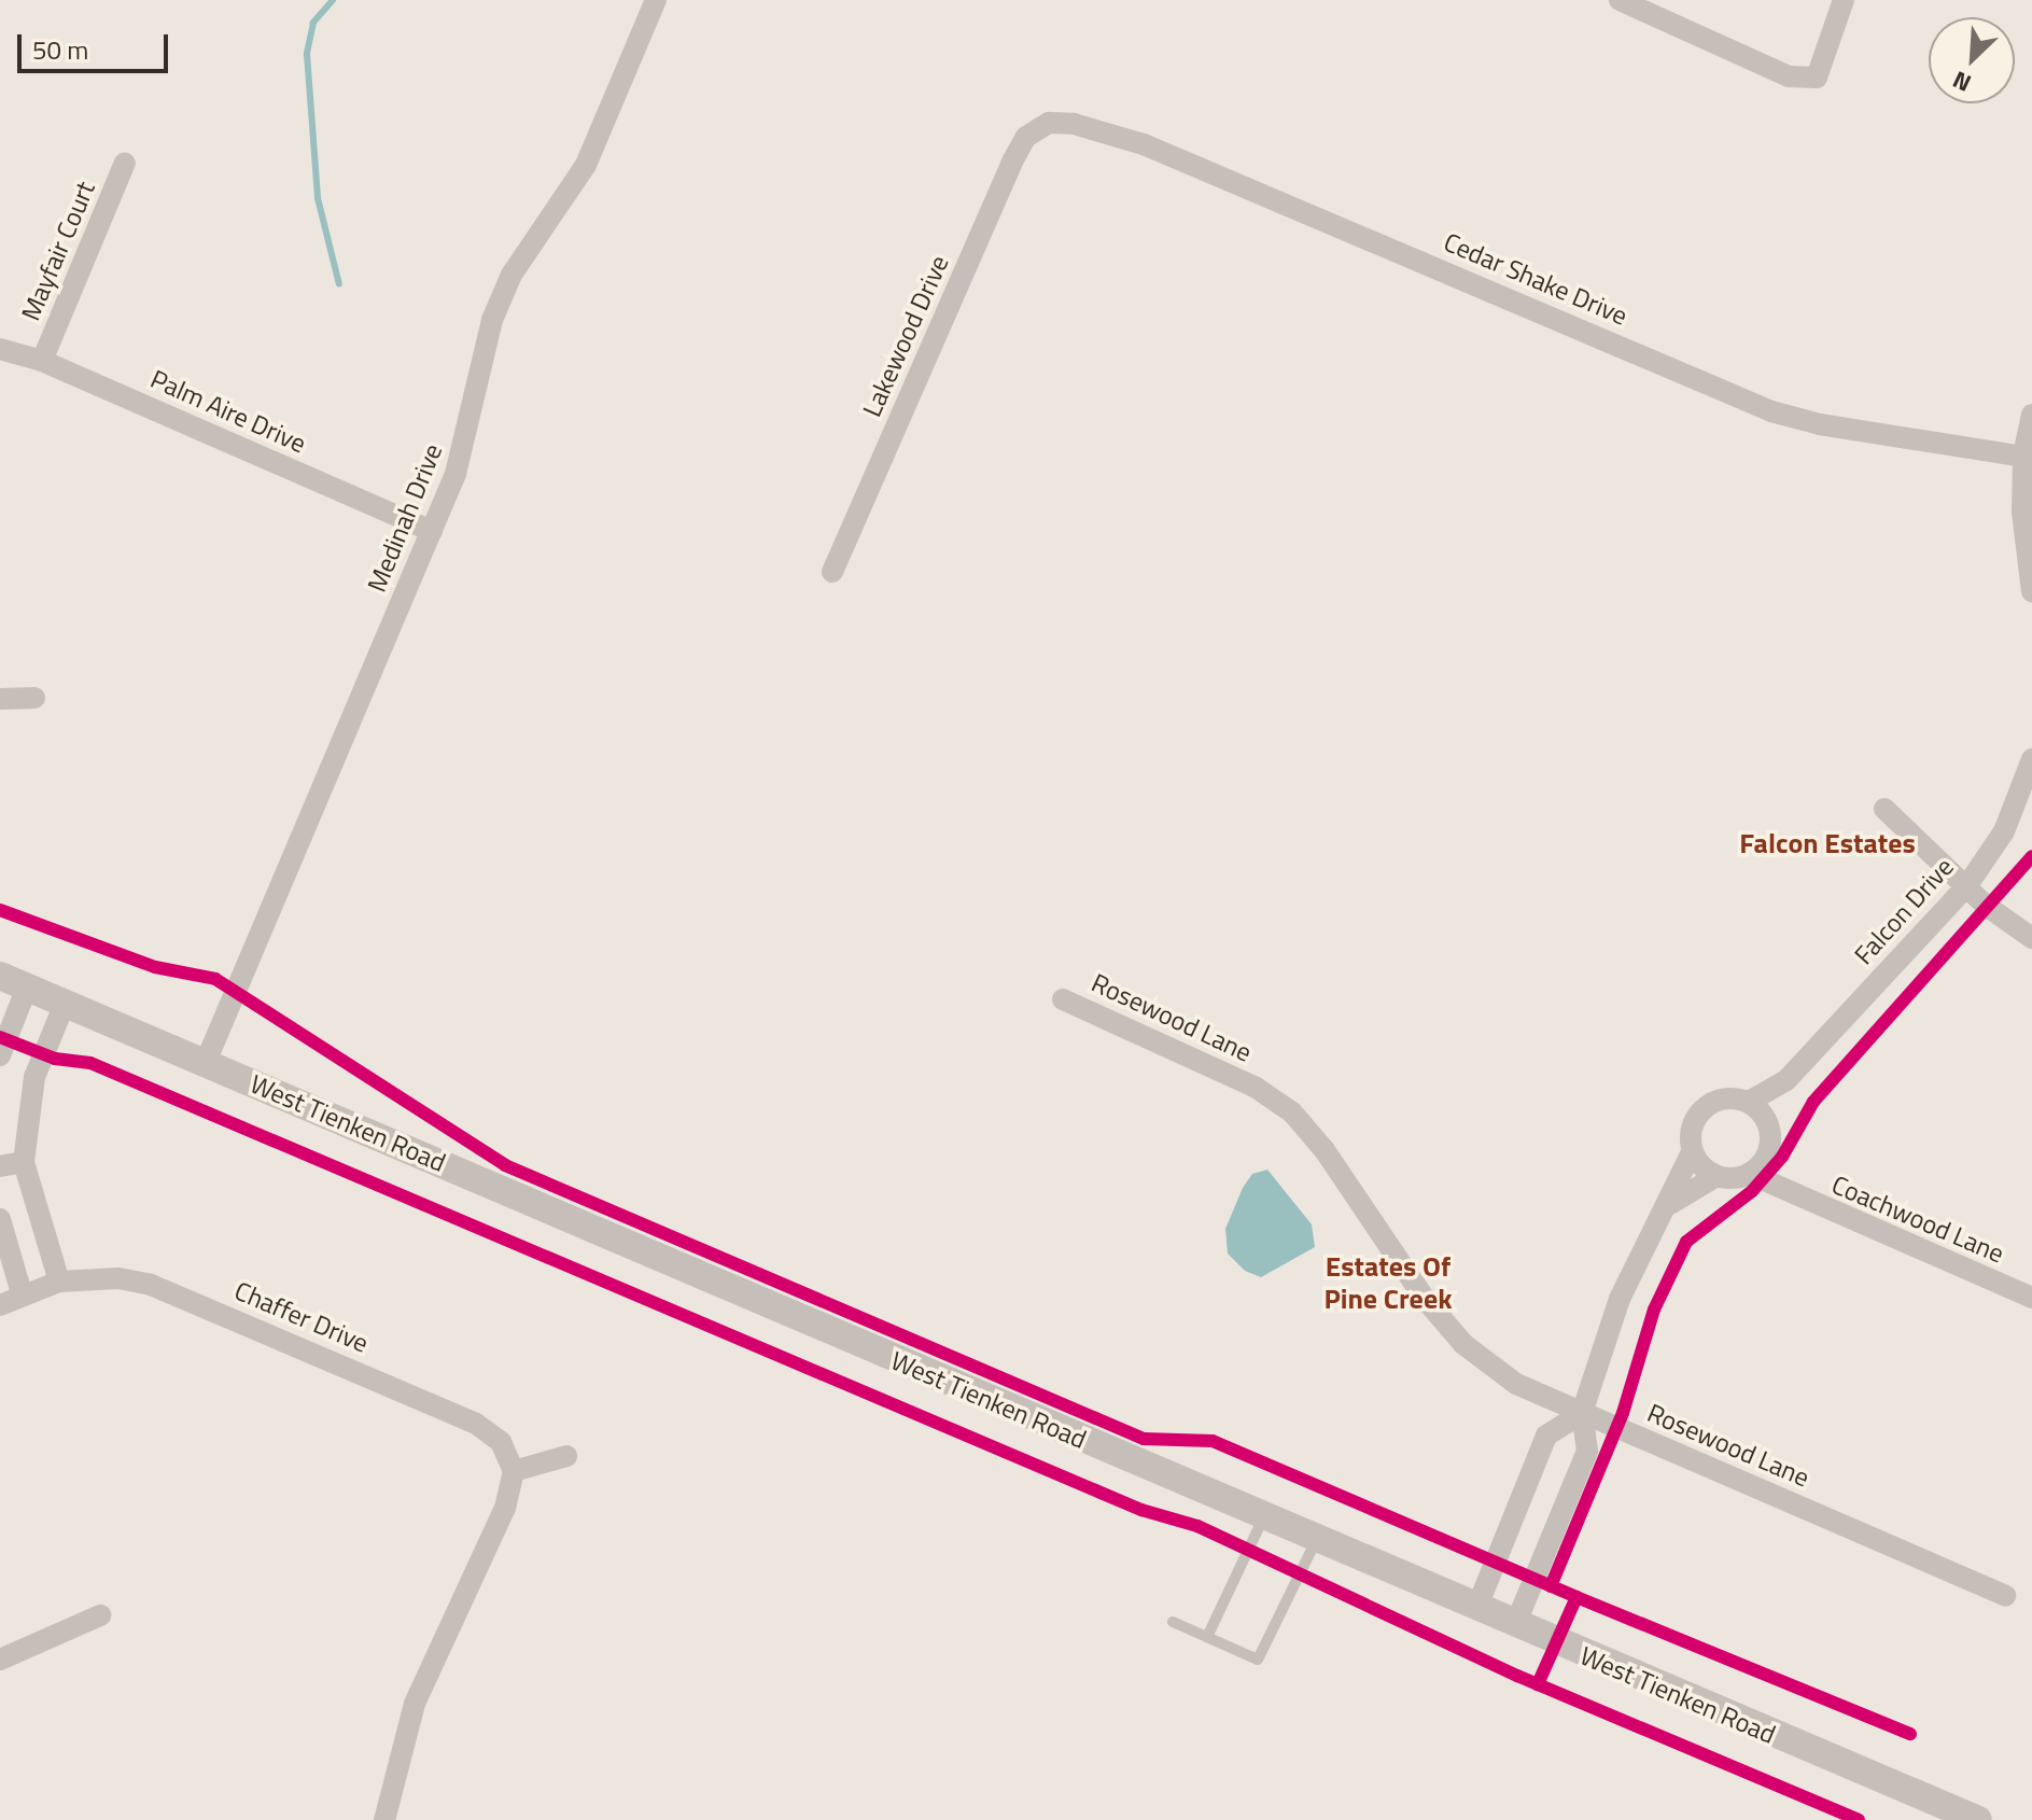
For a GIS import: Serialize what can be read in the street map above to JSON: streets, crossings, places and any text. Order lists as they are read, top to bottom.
{
  "streets": {
    "street": [
      "Mayfair Court",
      "Cedar Shake Drive",
      "Lakewood Drive",
      "Palm Aire Drive",
      "Medinah Drive",
      "Falcon Drive",
      "Rosewood Lane",
      "West Tienken Road",
      "Coachwood Lane",
      "Chaffer Drive"
    ]
  },
  "crossings": [
    ["Mayfair Court", "Palm Aire Drive"],
    ["Cedar Shake Drive", "Lakewood Drive"],
    ["Palm Aire Drive", "Medinah Drive"],
    ["Medinah Drive", "West Tienken Road"],
    ["Falcon Drive", "Coachwood Lane"]
  ],
  "districts": ["Falcon Estates", "Estates Of Pine Creek"],
  "scale_bar": "50 m",
  "north": "bottom left"
}
